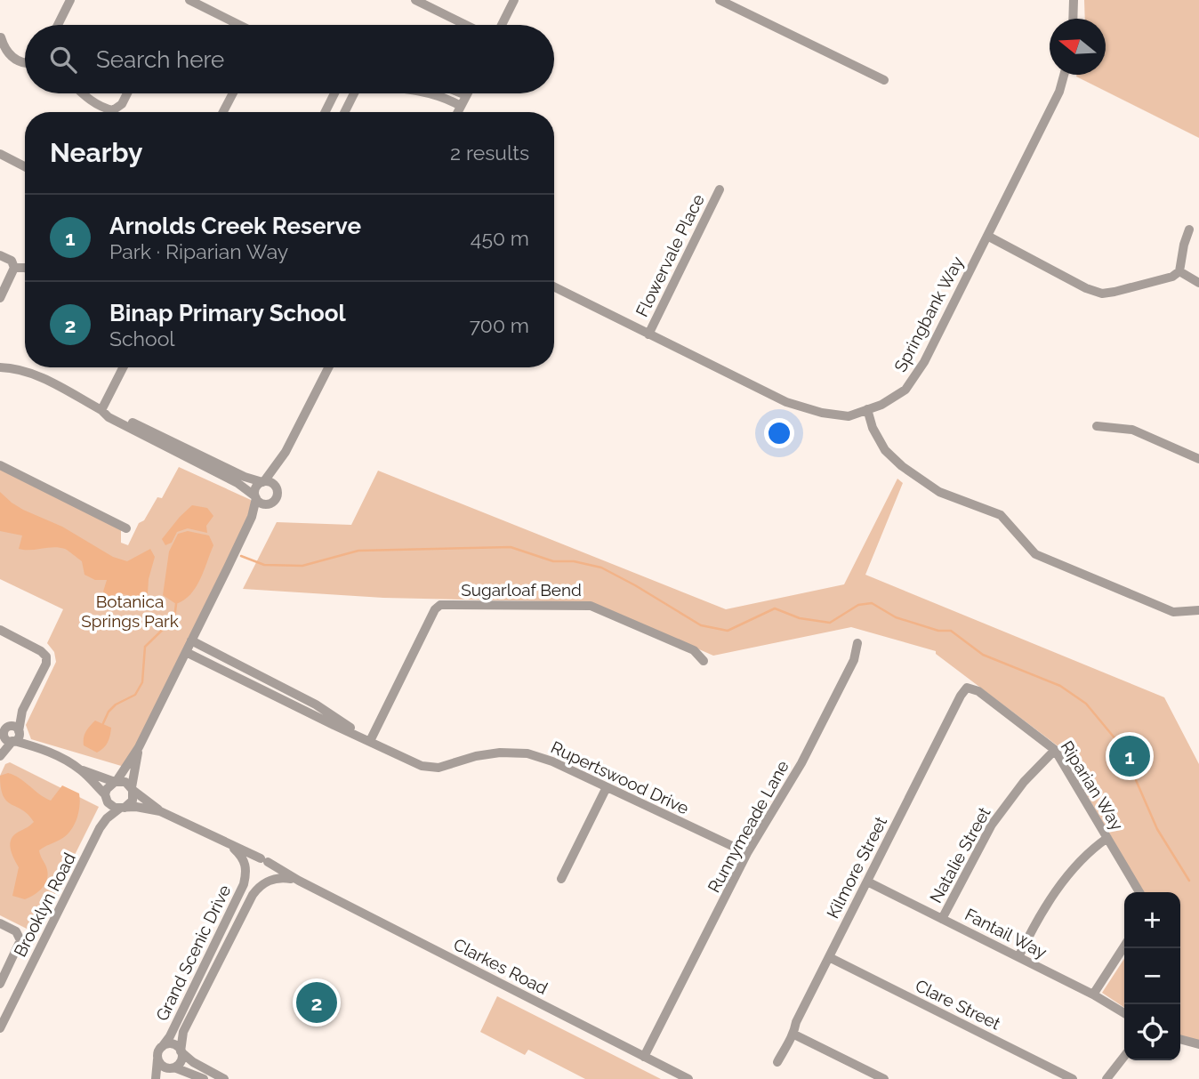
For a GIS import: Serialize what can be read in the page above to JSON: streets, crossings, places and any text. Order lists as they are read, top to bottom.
{
  "streets": {
    "street": [
      "Flowervale Place",
      "Springbank Way",
      "Sugarloaf Bend",
      "Rupertswood Drive",
      "Riparian Way",
      "Runnymeade Lane",
      "Natalie Street",
      "Kilmore Street",
      "Brooklyn Road",
      "Fantail Way",
      "Grand Scenic Drive",
      "Clarkes Road",
      "Clare Street"
    ]
  },
  "crossings": [
    ["Flowervale Place", "Springbank Way"],
    ["Sugarloaf Bend", "Rupertswood Drive"],
    ["Rupertswood Drive", "Runnymeade Lane"],
    ["Riparian Way", "Natalie Street"],
    ["Riparian Way", "Kilmore Street"],
    ["Runnymeade Lane", "Clarkes Road"],
    ["Natalie Street", "Fantail Way"],
    ["Kilmore Street", "Fantail Way"],
    ["Kilmore Street", "Clare Street"],
    ["Brooklyn Road", "Clarkes Road"],
    ["Grand Scenic Drive", "Clarkes Road"]
  ],
  "parks": ["Botanica Springs Park"],
  "north": "left",
  "page": {
    "search": "Search here",
    "heading": ["Nearby", "2 results"],
    "list": [
      {
        "mark": "1",
        "name": "Arnolds Creek Reserve",
        "note": "Park · Riparian Way",
        "value": "450 m"
      },
      {
        "mark": "2",
        "name": "Binap Primary School",
        "note": "School",
        "value": "700 m"
      }
    ],
    "pins": ["1", "2"],
    "map_buttons": ["+", "−"]
  }
}
